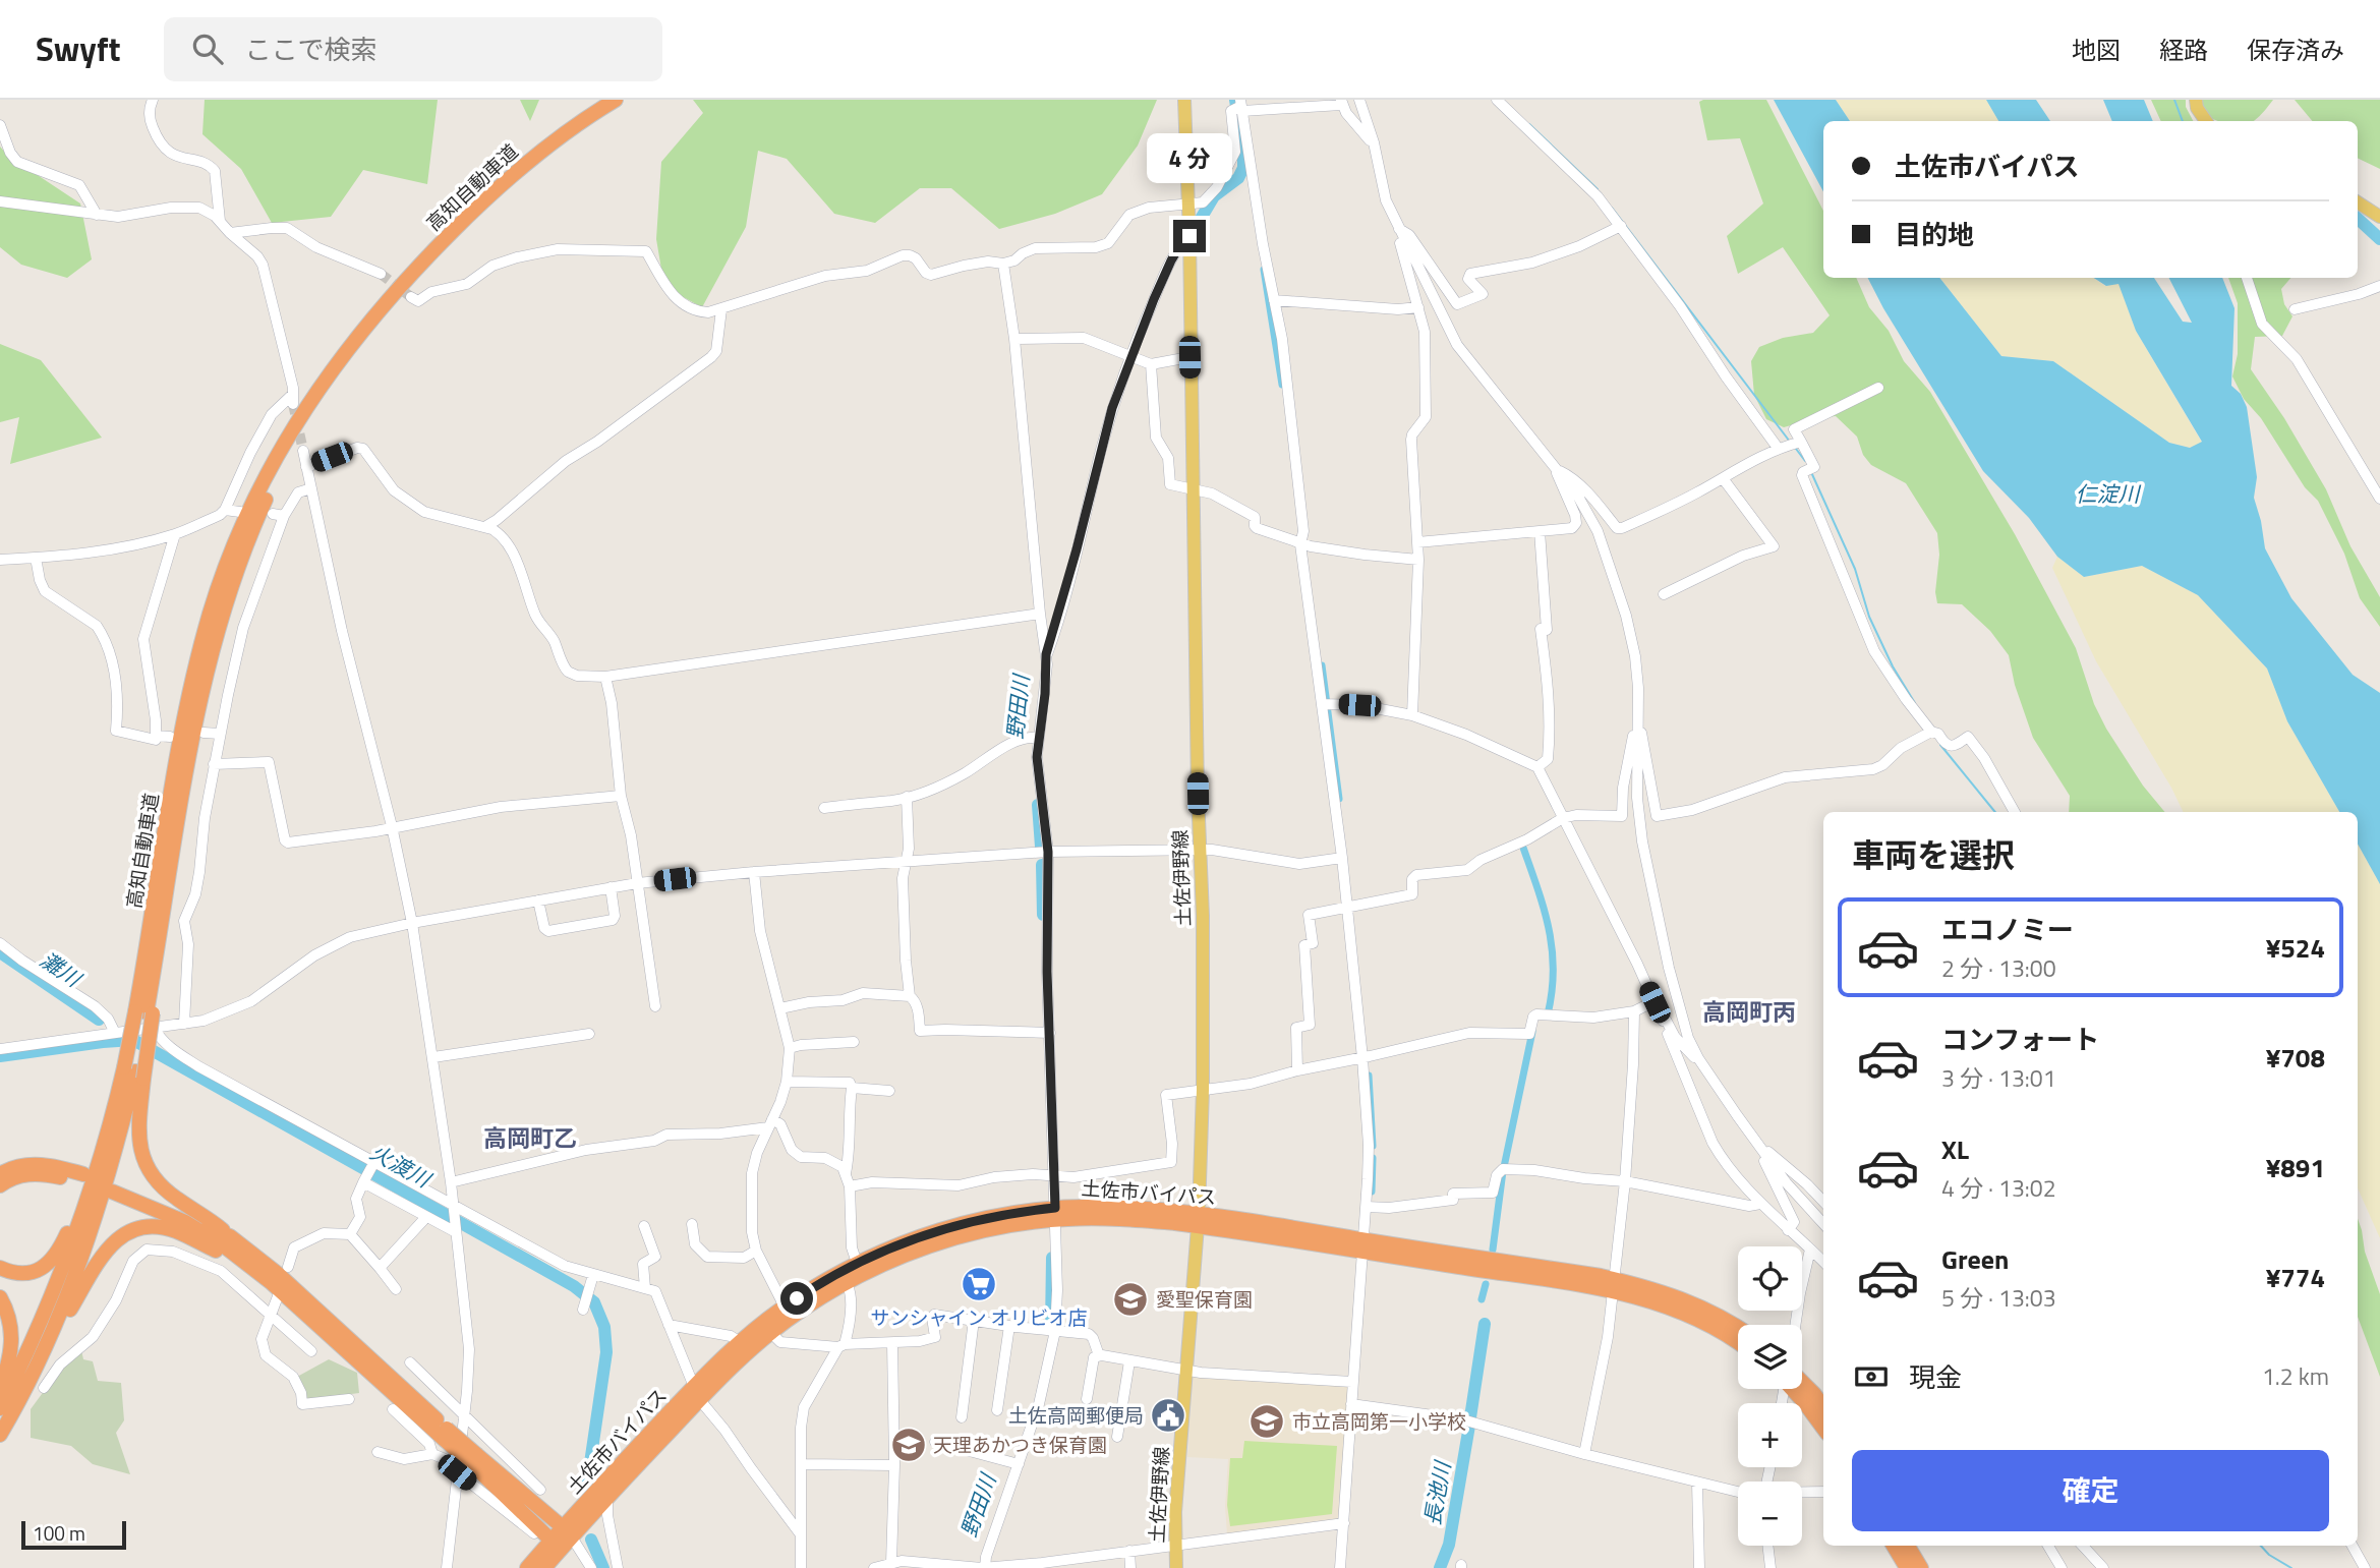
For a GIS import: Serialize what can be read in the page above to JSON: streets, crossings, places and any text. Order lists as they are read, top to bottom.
{
  "streets": {
    "highway": ["高知自動車道", "土佐市バイパス"],
    "main road": ["土佐伊野線"]
  },
  "crossings": [
    ["土佐伊野線", "土佐市バイパス"]
  ],
  "districts": ["高岡町丙", "高岡町乙"],
  "water": [
    "仁淀川",
    "野田川",
    "灘川",
    "火渡川",
    "長池川"
  ],
  "places": {
    "supermarket": ["サンシャイン オリビオ店"],
    "school or university": ["愛聖保育園", "市立高岡第一小学校", "天理あかつき保育園"],
    "public building": ["土佐高岡郵便局"]
  },
  "scale_bar": "100 m",
  "page": {
    "header": "Swyft",
    "search": "ここで検索",
    "nav": ["地図", "経路", "保存済み"],
    "banner": ["土佐市バイパス", "目的地"],
    "bubble": "4 分",
    "heading": "車両を選択",
    "list": [
      {
        "name": "エコノミー",
        "note": "2 分 · 13:00",
        "value": "¥524"
      },
      {
        "name": "コンフォート",
        "note": "3 分 · 13:01",
        "value": "¥708"
      },
      {
        "name": "XL",
        "note": "4 分 · 13:02",
        "value": "¥891"
      },
      {
        "name": "Green",
        "note": "5 分 · 13:03",
        "value": "¥774"
      }
    ],
    "map_buttons": ["+", "−"],
    "pay": ["現金", "1.2 km"],
    "buttons": "確定",
    "scale": "100 m"
  }
}
